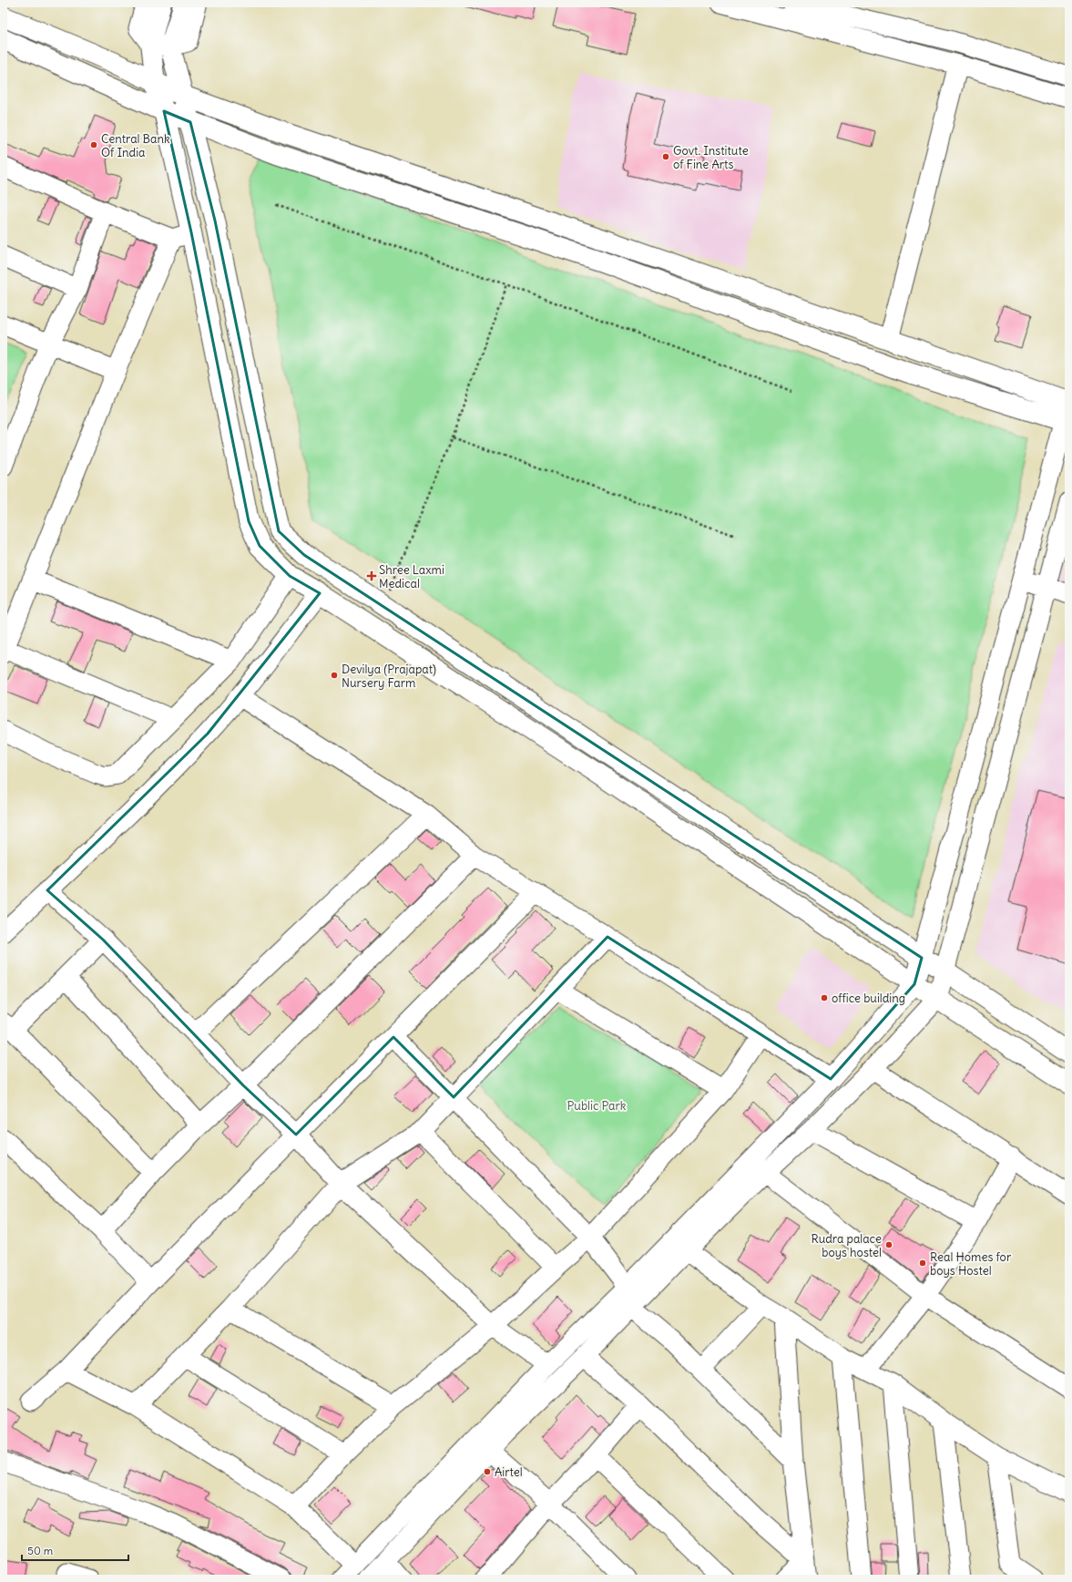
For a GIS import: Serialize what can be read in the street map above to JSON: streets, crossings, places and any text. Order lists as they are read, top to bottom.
{
  "parks": ["Public Park"],
  "places": {
    "other": [
      "Central Bank Of India",
      "Govt. Institute of Fine Arts",
      "Devilya (Prajapat) Nursery Farm",
      "office building",
      "Rudra palace boys hostel",
      "Real Homes for boys Hostel",
      "Airtel"
    ],
    "health": ["Shree Laxmi Medical"]
  },
  "scale_bar": "50 m"
}
